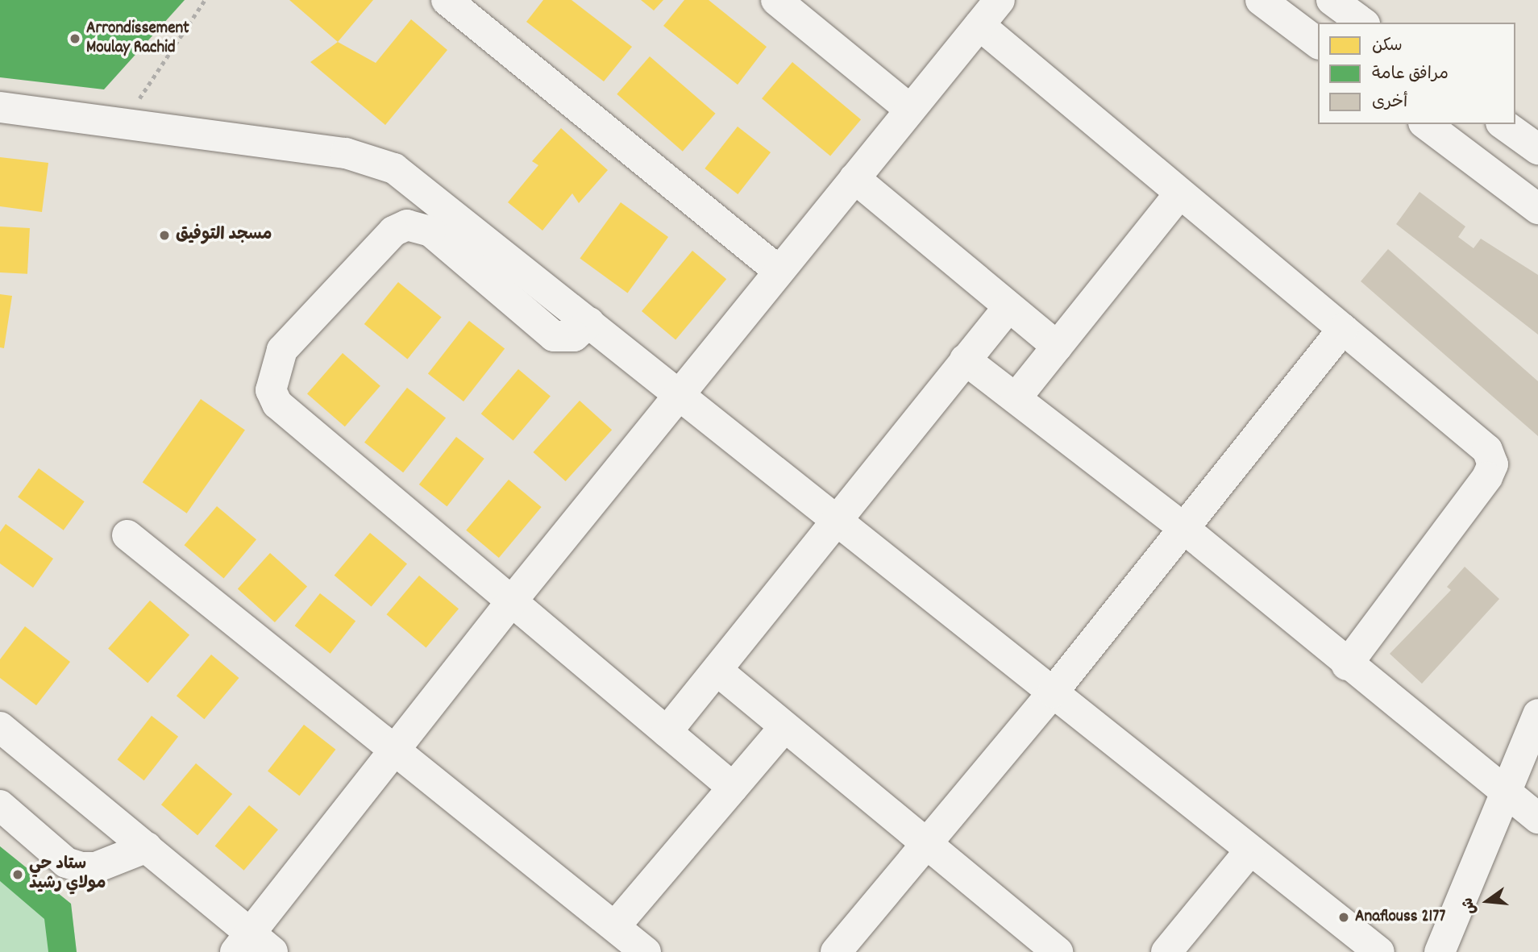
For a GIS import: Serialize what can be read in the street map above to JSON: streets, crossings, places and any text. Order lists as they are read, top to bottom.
{
  "places": [
    "Arrondissement Moulay Rachid",
    "مسجد التوفيق",
    "ستاد حي مولاي رشيد",
    "Anaflouss 2177"
  ],
  "legend": ["سكن", "مرافق عامة", "أخرى"],
  "north": "left"
}
